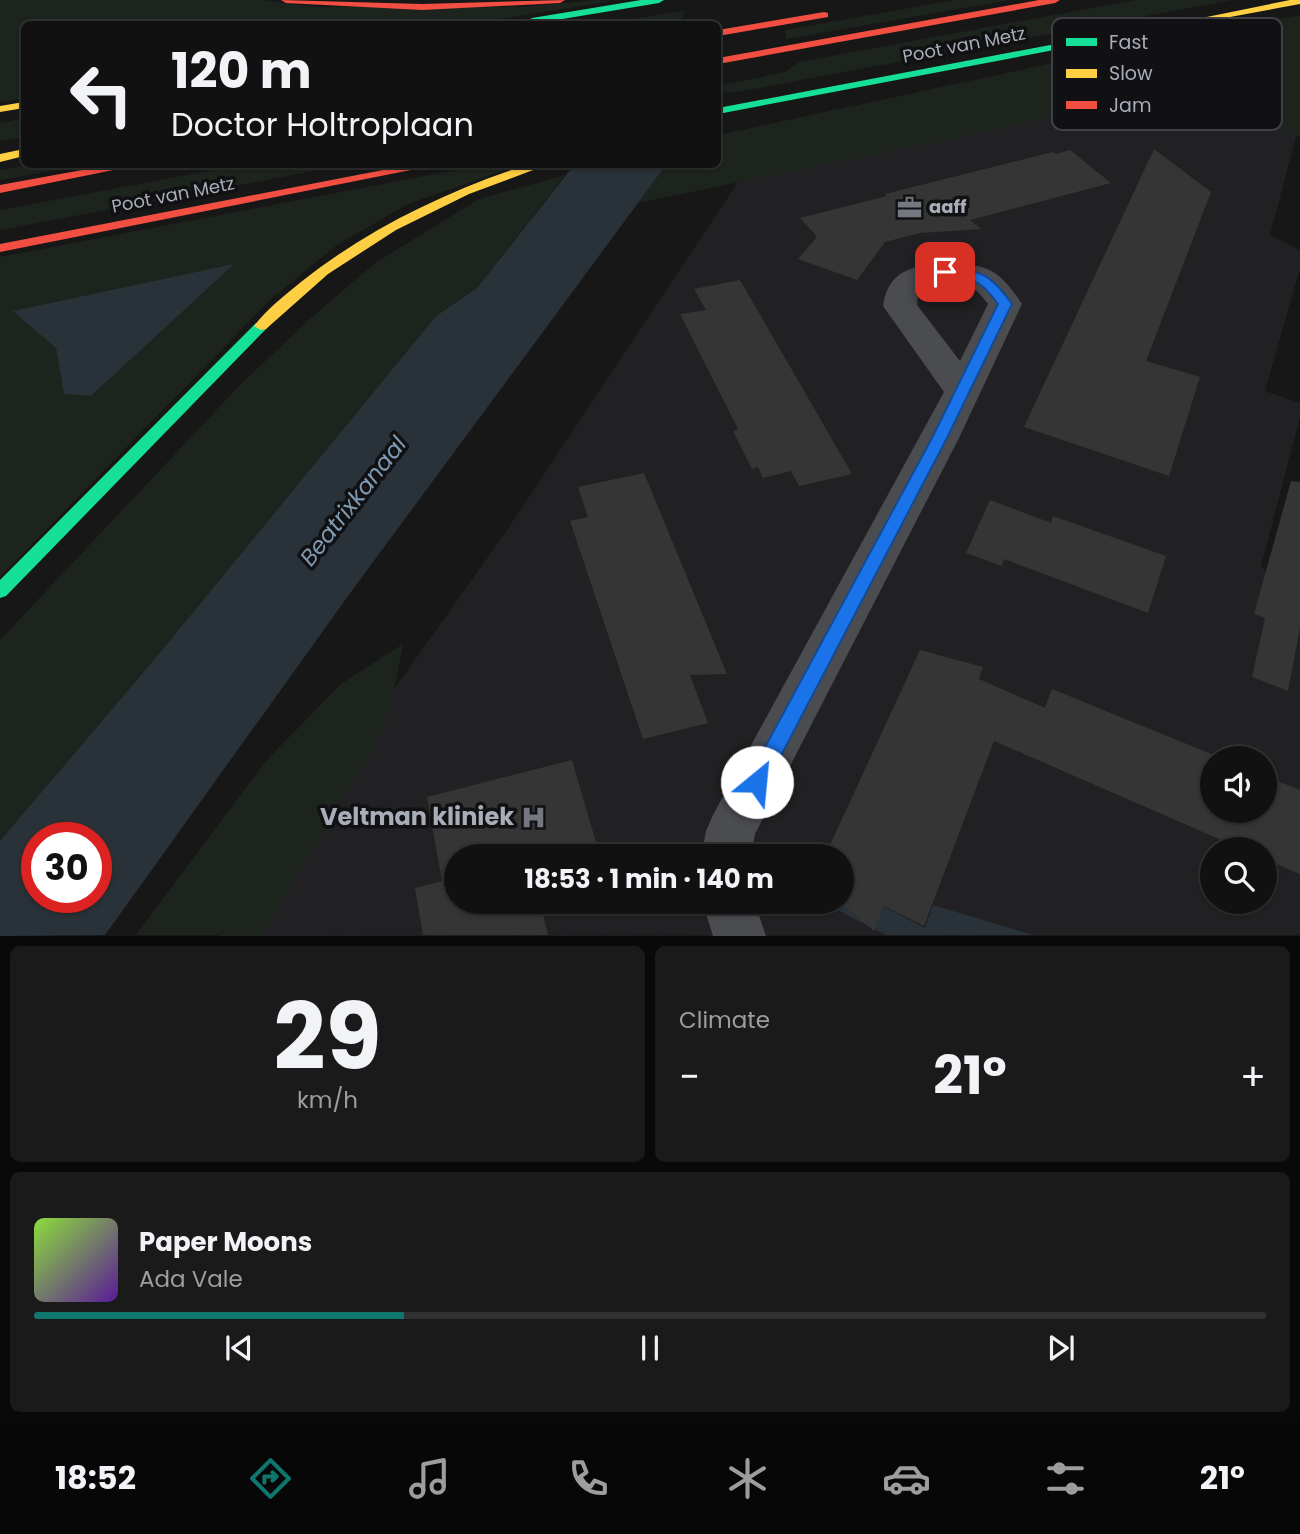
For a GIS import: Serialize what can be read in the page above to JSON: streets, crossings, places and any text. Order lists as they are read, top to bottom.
{
  "streets": {
    "highway": ["Poot van Metz"]
  },
  "water": ["Beatrixkanaal"],
  "places": {
    "office": ["aaff"],
    "hospital": ["Veltman kliniek"]
  },
  "legend": ["Fast", "Slow", "Jam"],
  "page": {
    "turn": ["120 m", "Doctor Holtroplaan"],
    "limit": "30",
    "trip": "18:53 · 1 min · 140 m",
    "tile": [
      ["29", "km/h"],
      "Climate"
    ],
    "heat": ["−", "21°", "+"],
    "song": ["Paper Moons", "Ada Vale"],
    "tabs": ["18:52", "21°"]
  }
}
